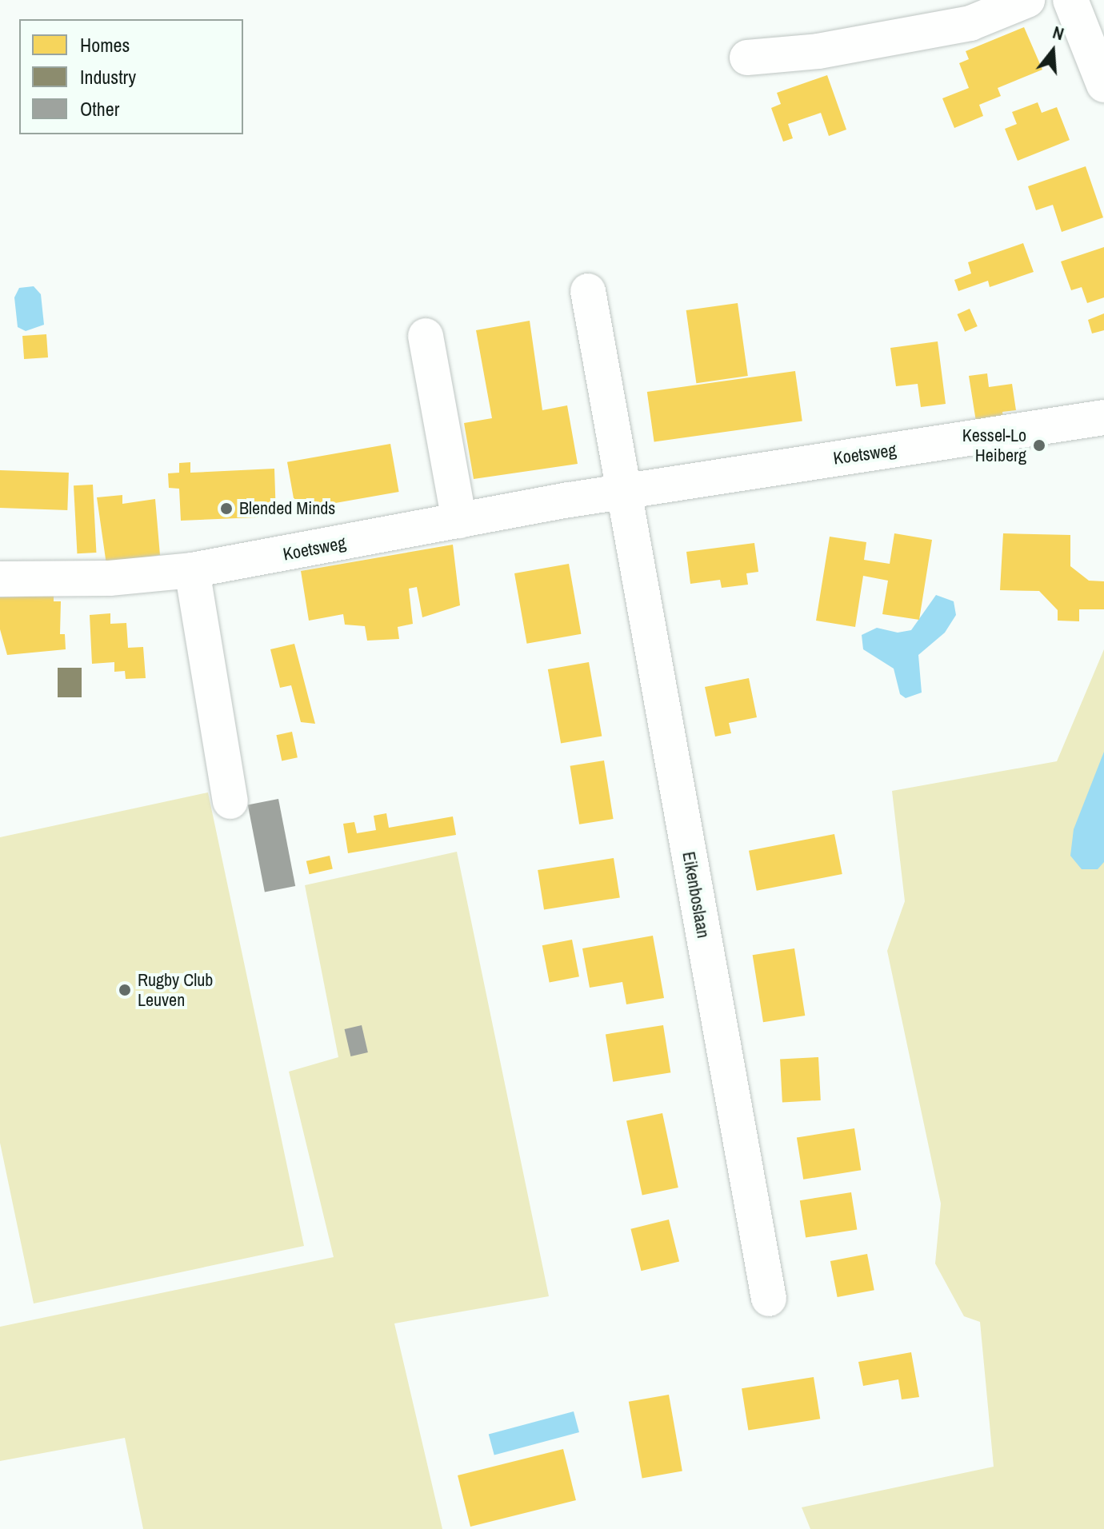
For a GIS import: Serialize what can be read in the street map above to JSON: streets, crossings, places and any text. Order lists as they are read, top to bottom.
{
  "streets": {
    "street": ["Koetsweg", "Eikenboslaan"]
  },
  "crossings": [
    ["Koetsweg", "Eikenboslaan"]
  ],
  "places": ["Kessel-Lo Heiberg", "Blended Minds", "Rugby Club Leuven"],
  "legend": ["Homes", "Industry", "Other"],
  "north": "top"
}
